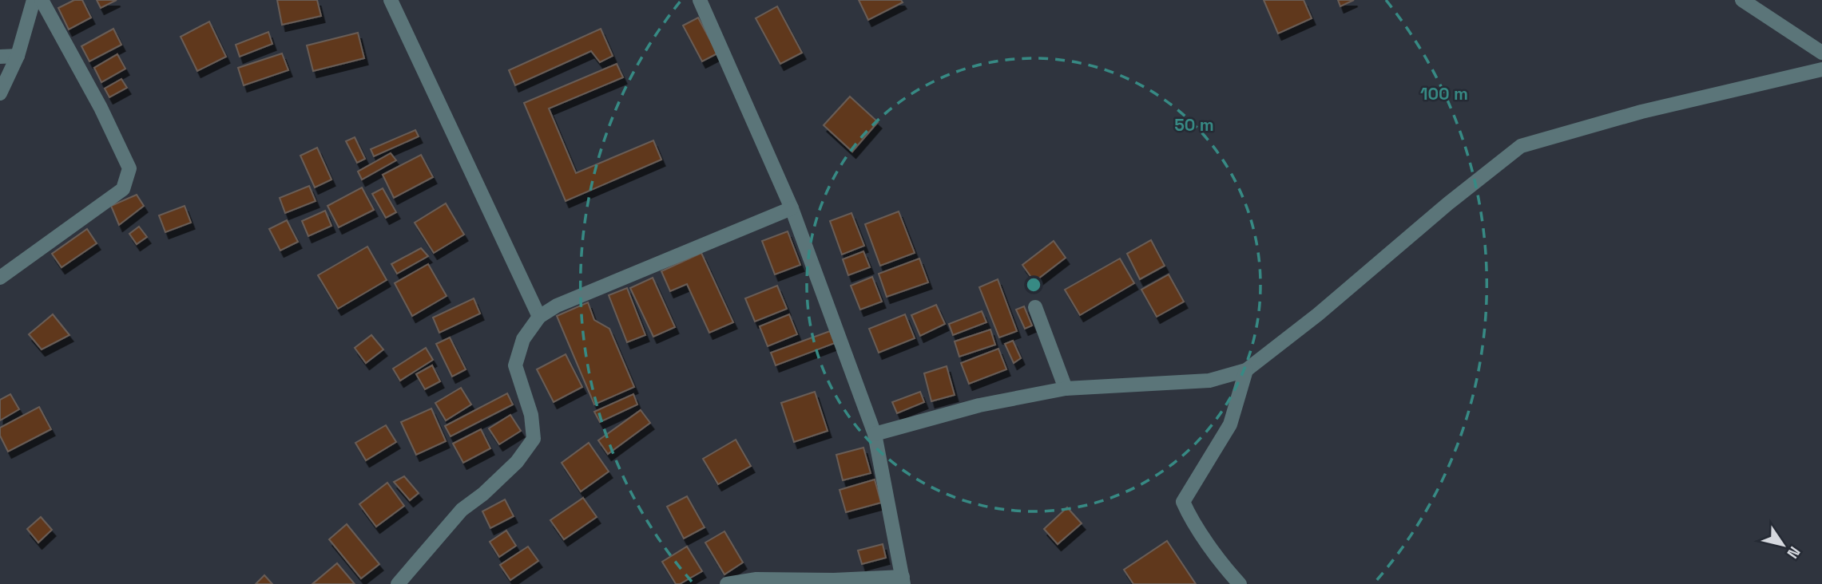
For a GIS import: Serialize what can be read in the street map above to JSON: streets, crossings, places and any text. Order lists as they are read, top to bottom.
{
  "north": "bottom right",
  "rings": ["100 m", "50 m"]
}
